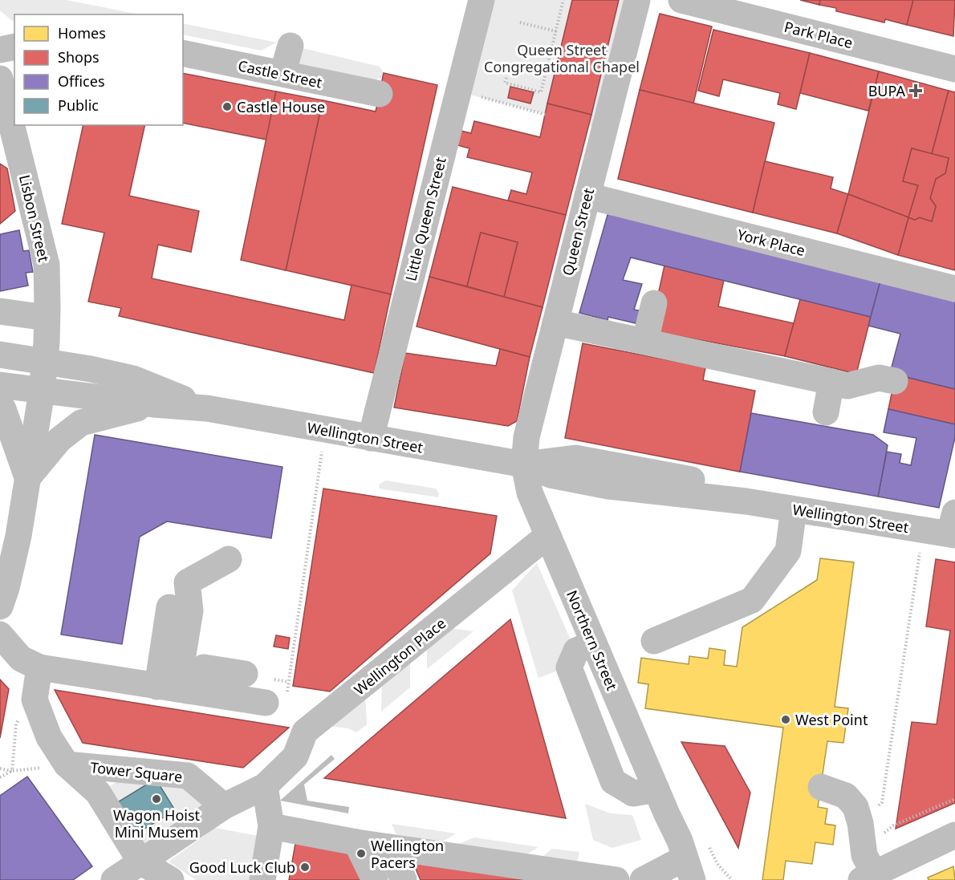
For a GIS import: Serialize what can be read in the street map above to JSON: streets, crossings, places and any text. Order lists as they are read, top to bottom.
{
  "streets": {
    "street": [
      "Park Place",
      "Castle Street",
      "Lisbon Street",
      "Little Queen Street",
      "Queen Street",
      "York Place",
      "Wellington Street",
      "Northern Street",
      "Wellington Place",
      "Tower Square"
    ]
  },
  "crossings": [
    ["Lisbon Street", "Wellington Street"],
    ["Little Queen Street", "Wellington Street"],
    ["Queen Street", "York Place"],
    ["Queen Street", "Wellington Street"],
    ["Queen Street", "Northern Street"],
    ["Wellington Street", "Northern Street"],
    ["Northern Street", "Wellington Place"],
    ["Wellington Place", "Tower Square"]
  ],
  "parks": ["Queen Street Congregational Chapel"],
  "places": {
    "health": ["BUPA"],
    "other": [
      "Castle House",
      "West Point",
      "Wagon Hoist Mini Musem",
      "Wellington Pacers",
      "Good Luck Club"
    ]
  },
  "legend": [
    "Homes",
    "Shops",
    "Offices",
    "Public"
  ]
}
